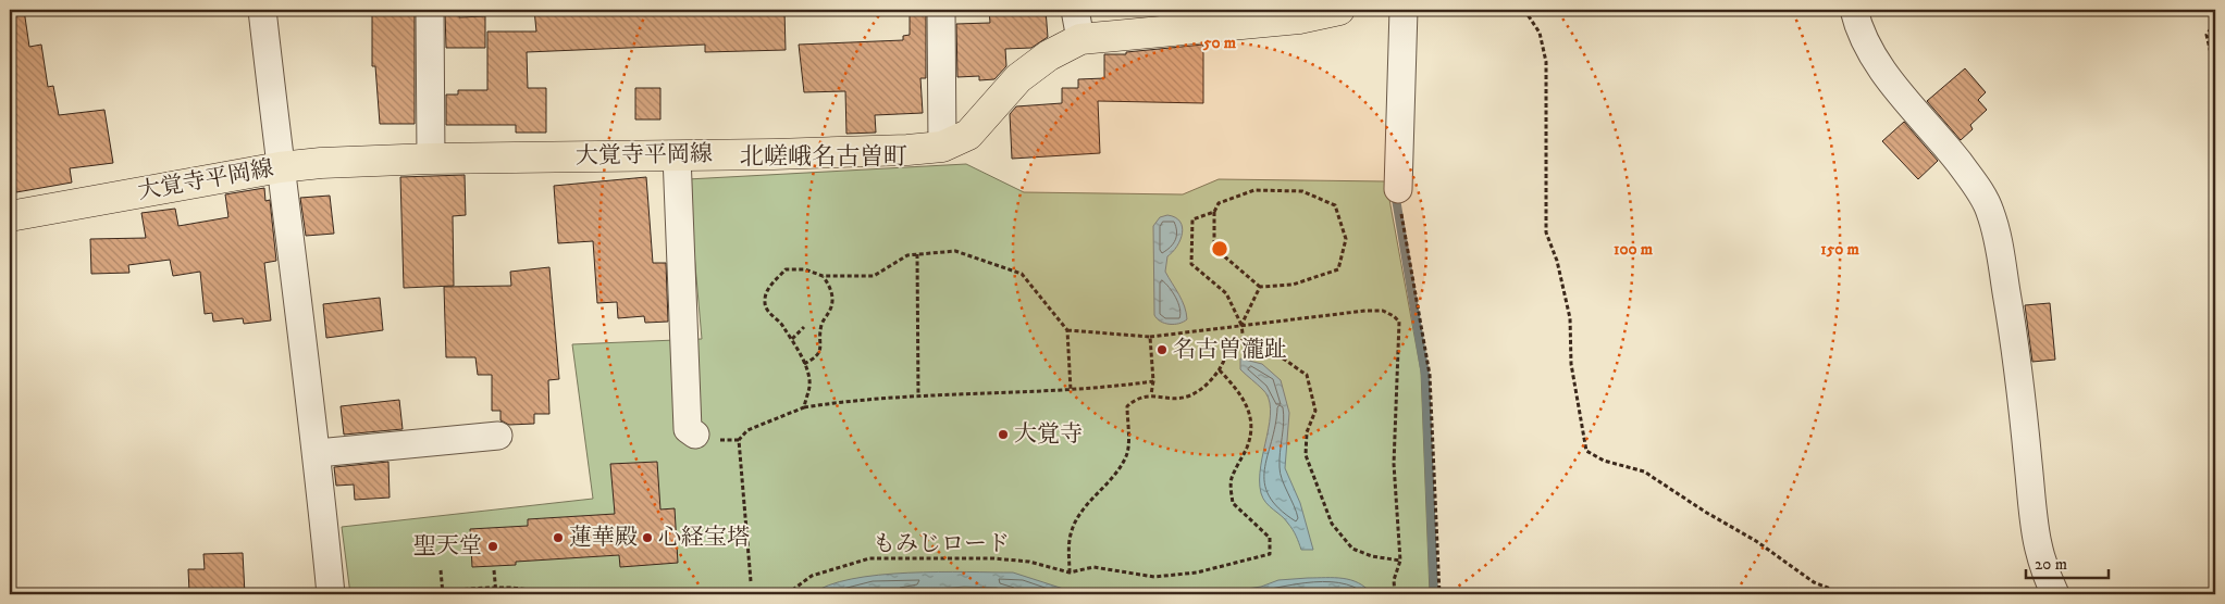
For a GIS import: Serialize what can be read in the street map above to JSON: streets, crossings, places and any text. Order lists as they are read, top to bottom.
{
  "streets": {
    "main road": ["大覚寺平岡線"],
    "path": ["もみじロード"]
  },
  "districts": ["北嵯峨名古曽町"],
  "places": [
    "名古曽瀧趾",
    "大覚寺",
    "蓮華殿",
    "心経宝塔",
    "聖天堂"
  ],
  "scale_bar": "20 m",
  "rings": ["50 m", "100 m", "150 m"]
}
